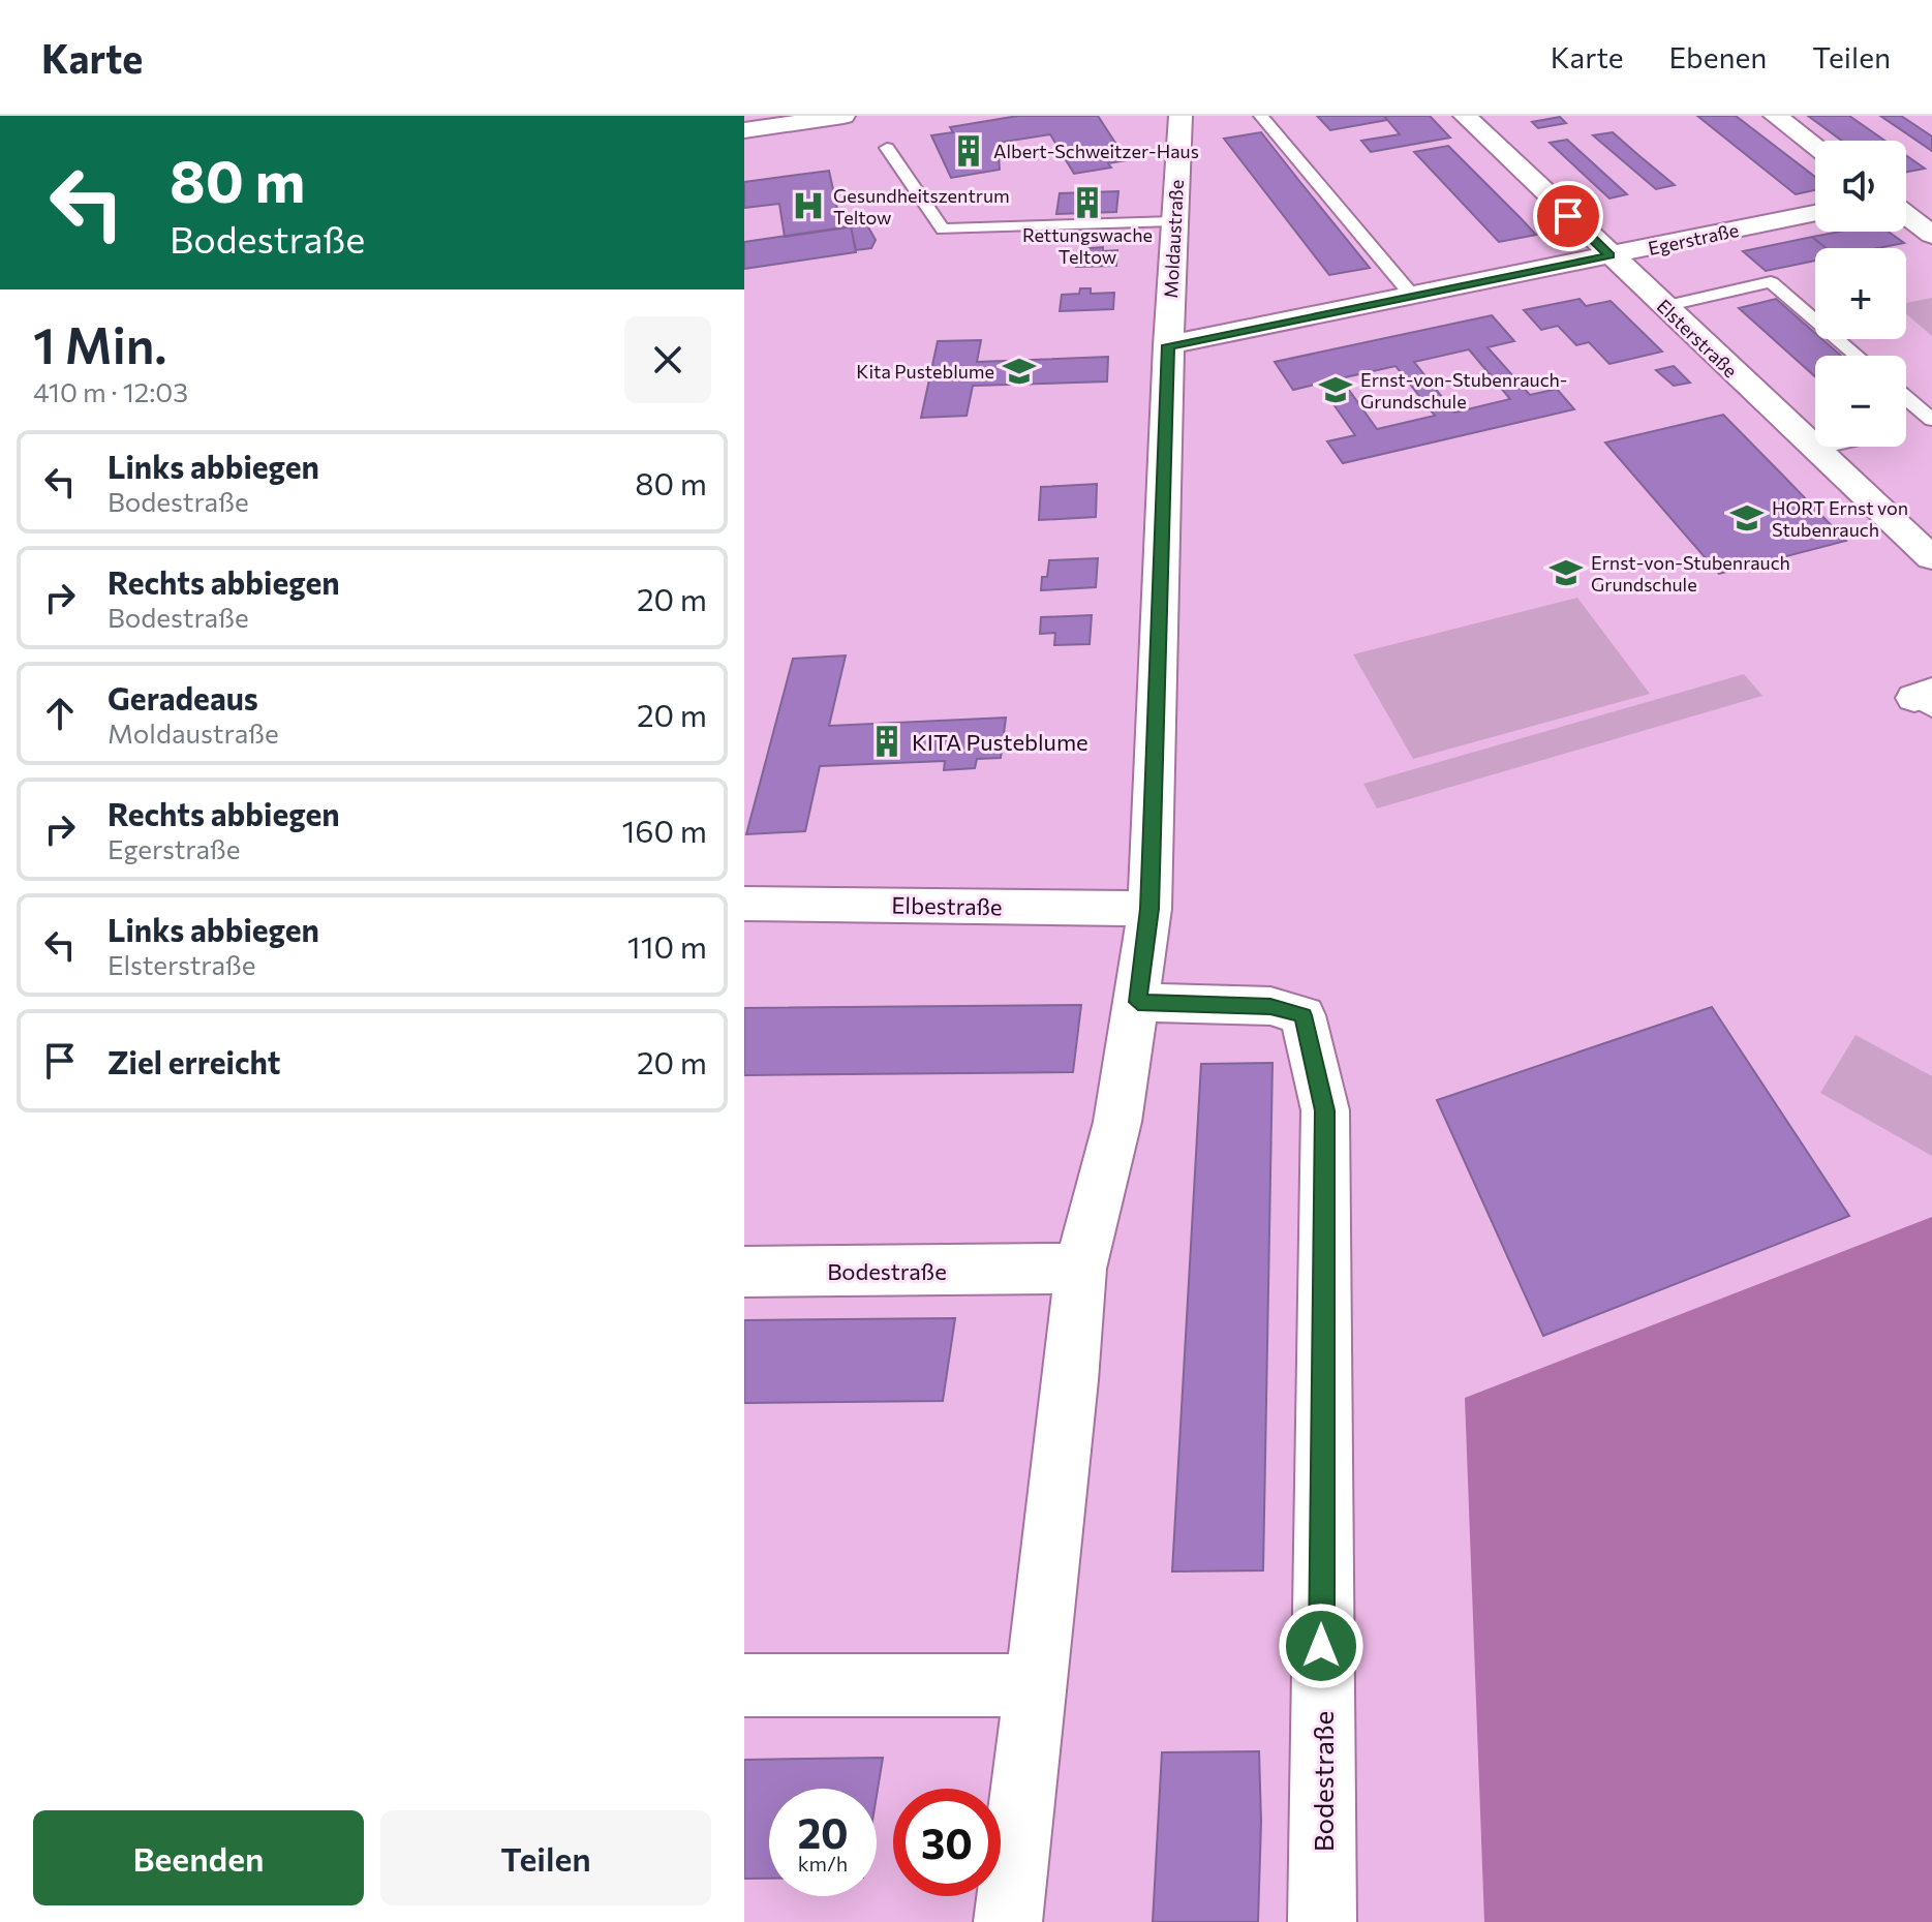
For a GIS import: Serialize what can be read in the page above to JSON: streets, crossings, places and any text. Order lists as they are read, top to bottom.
{
  "streets": {
    "street": [
      "Moldaustraße",
      "Egerstraße",
      "Elsterstraße",
      "Elbestraße",
      "Bodestraße"
    ]
  },
  "crossings": [
    ["Moldaustraße", "Egerstraße"],
    ["Moldaustraße", "Elbestraße"],
    ["Egerstraße", "Elsterstraße"]
  ],
  "places": {
    "building": ["Albert-Schweitzer-Haus", "Rettungswache Teltow", "KITA Pusteblume"],
    "hospital": ["Gesundheitszentrum Teltow"],
    "school or university": [
      "Kita Pusteblume",
      "Ernst-von-Stubenrauch- Grundschule",
      "HORT Ernst von Stubenrauch",
      "Ernst-von-Stubenrauch Grundschule"
    ]
  },
  "page": {
    "header": "Karte",
    "nav": ["Karte", "Ebenen", "Teilen"],
    "turn": ["80 m", "Bodestraße"],
    "map_buttons": ["+", "−"],
    "heading": ["1 Min.", "410 m · 12:03"],
    "list": [
      {
        "name": "Links abbiegen",
        "note": "Bodestraße",
        "value": "80 m"
      },
      {
        "name": "Rechts abbiegen",
        "note": "Bodestraße",
        "value": "20 m"
      },
      {
        "name": "Geradeaus",
        "note": "Moldaustraße",
        "value": "20 m"
      },
      {
        "name": "Rechts abbiegen",
        "note": "Egerstraße",
        "value": "160 m"
      },
      {
        "name": "Links abbiegen",
        "note": "Elsterstraße",
        "value": "110 m"
      },
      {
        "name": "Ziel erreicht",
        "value": "20 m"
      }
    ],
    "speed": "20 km/h",
    "limit": "30",
    "buttons": ["Beenden", "Teilen"]
  }
}
